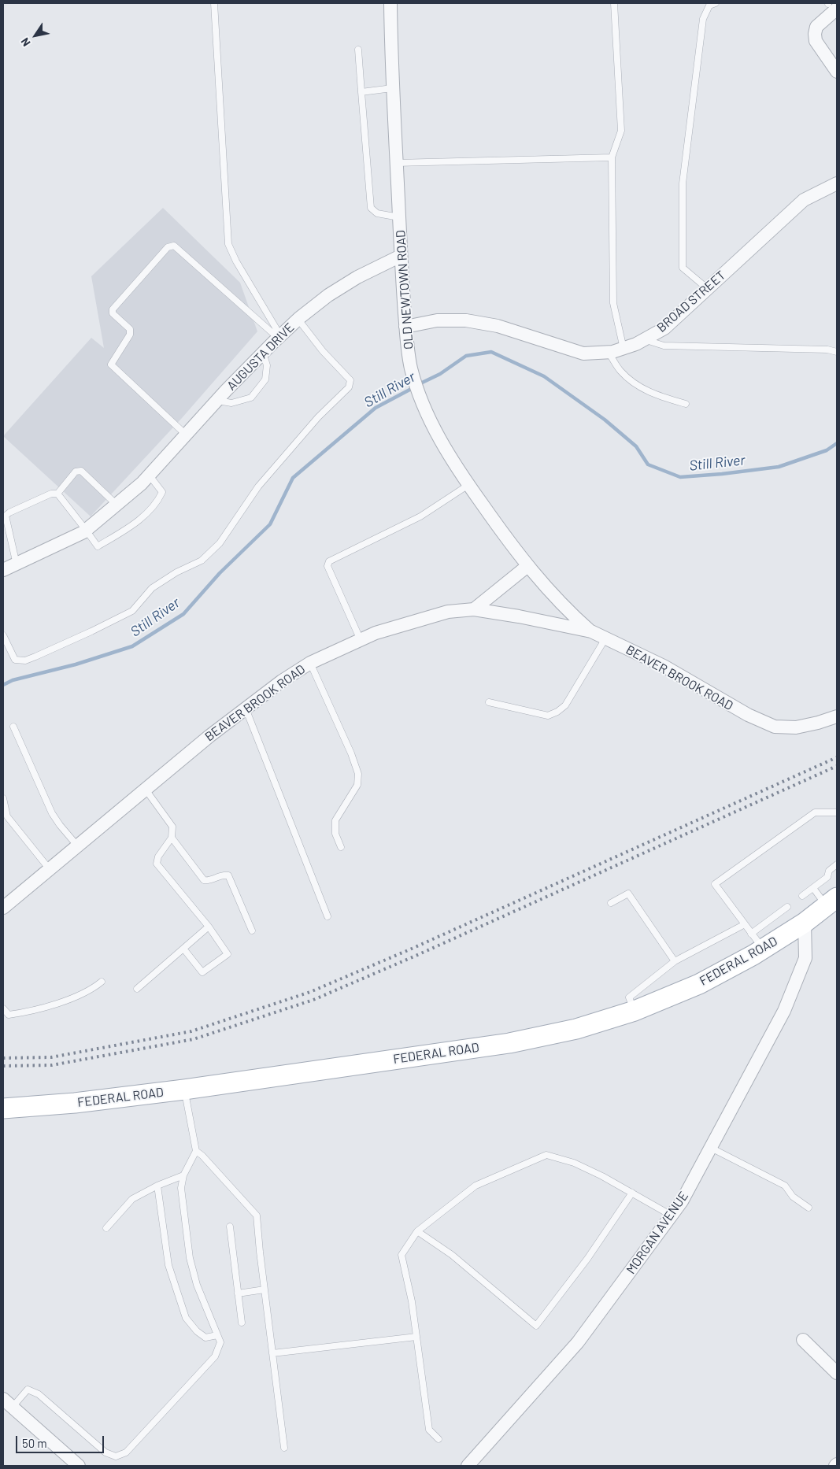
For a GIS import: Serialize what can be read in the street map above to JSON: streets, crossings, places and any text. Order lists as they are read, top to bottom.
{
  "streets": {
    "main road": ["FEDERAL ROAD"],
    "street": [
      "OLD NEWTOWN ROAD",
      "BROAD STREET",
      "AUGUSTA DRIVE",
      "BEAVER BROOK ROAD",
      "MORGAN AVENUE"
    ]
  },
  "crossings": [
    ["OLD NEWTOWN ROAD", "BROAD STREET"],
    ["OLD NEWTOWN ROAD", "AUGUSTA DRIVE"],
    ["OLD NEWTOWN ROAD", "BEAVER BROOK ROAD"],
    ["FEDERAL ROAD", "MORGAN AVENUE"]
  ],
  "water": ["Still River"],
  "scale_bar": "50 m",
  "north": "bottom left"
}
